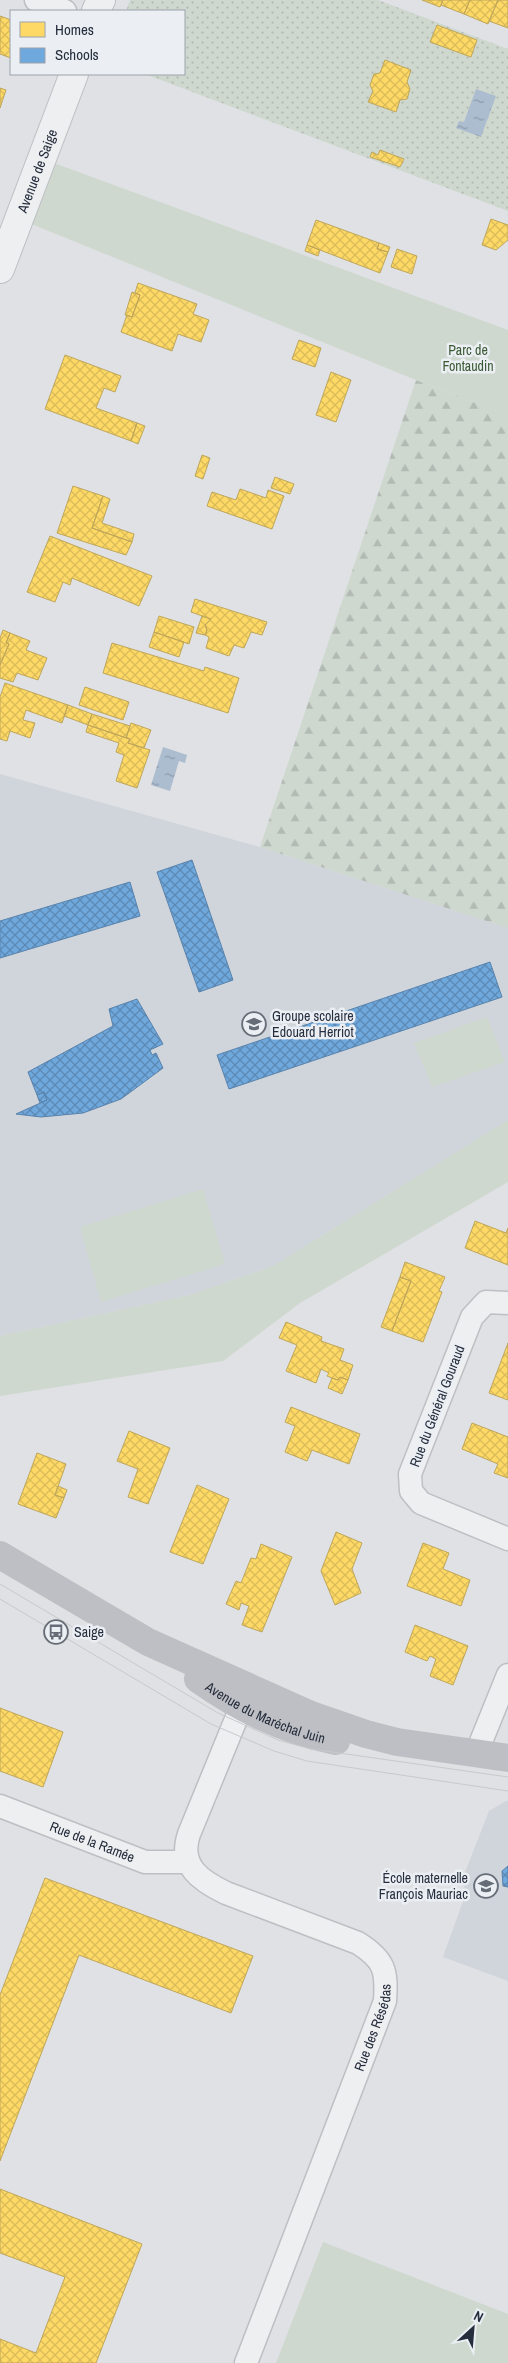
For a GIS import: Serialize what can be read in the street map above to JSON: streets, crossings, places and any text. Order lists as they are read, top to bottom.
{
  "streets": {
    "main road": ["Avenue du Maréchal Juin"],
    "street": [
      "Avenue de Saige",
      "Rue du Général Gouraud",
      "Rue de la Ramée",
      "Rue des Résédas"
    ]
  },
  "crossings": [
    ["Rue de la Ramée", "Rue des Résédas"]
  ],
  "parks": ["Parc de Fontaudin"],
  "places": {
    "school or university": ["Groupe scolaire Edouard Herriot", "École maternelle François Mauriac"],
    "bus stop": ["Saige"]
  },
  "legend": ["Homes", "Schools"],
  "north": "top right"
}
